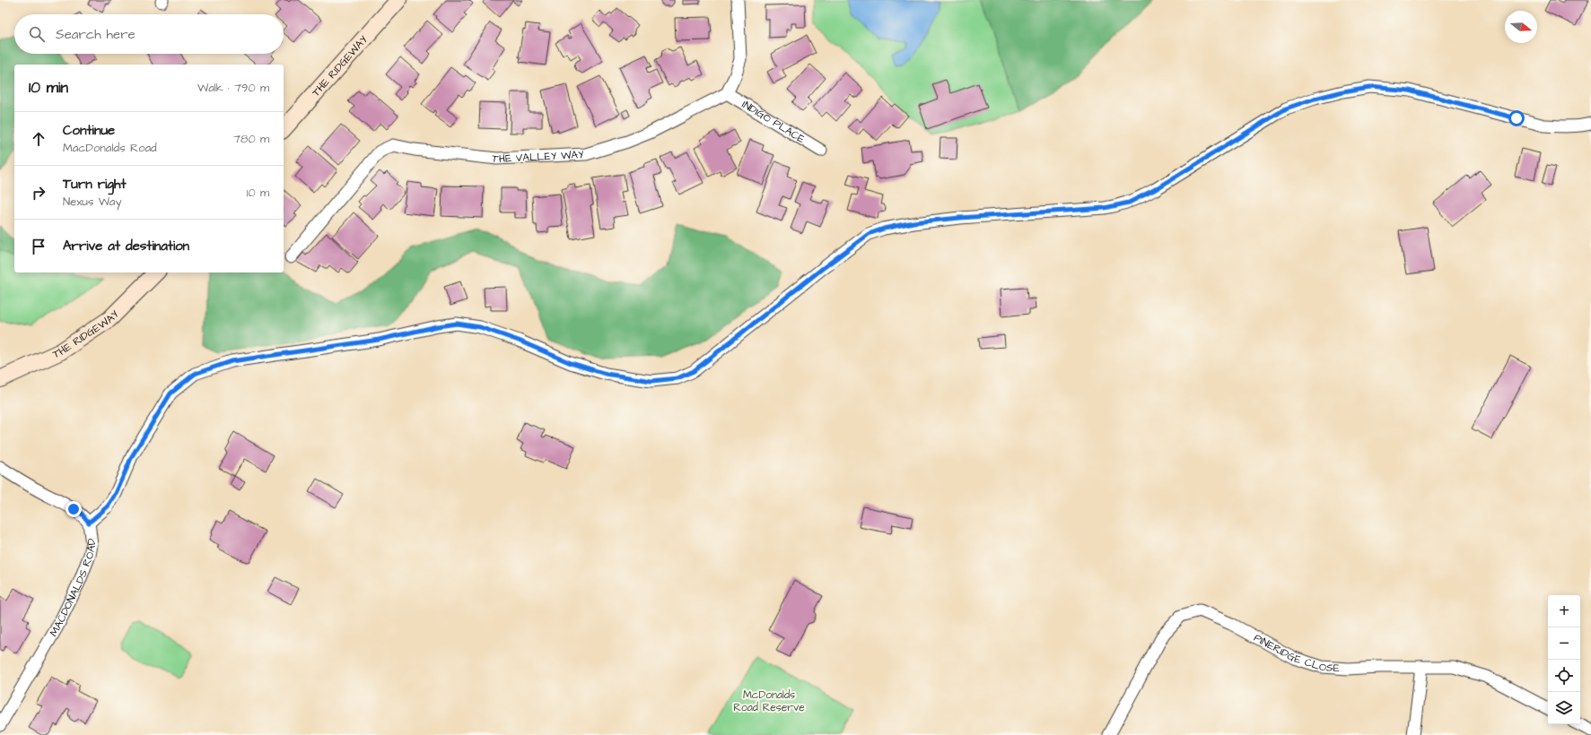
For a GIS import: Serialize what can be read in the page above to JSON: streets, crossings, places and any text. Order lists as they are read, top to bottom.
{
  "streets": {
    "street": [
      "THE RIDGEWAY",
      "INDIGO PLACE",
      "THE VALLEY WAY",
      "MACDONALDS ROAD",
      "PINERIDGE CLOSE"
    ]
  },
  "crossings": [
    ["INDIGO PLACE", "THE VALLEY WAY"]
  ],
  "parks": ["McDonalds Road Reserve"],
  "north": "right",
  "page": {
    "search": "Search here",
    "heading": ["10 min", "Walk · 790 m"],
    "list": [
      ["Continue", "MacDonalds Road", "780 m"],
      ["Turn right", "Nexus Way", "10 m"],
      "Arrive at destination"
    ],
    "map_buttons": ["+", "−"]
  }
}
